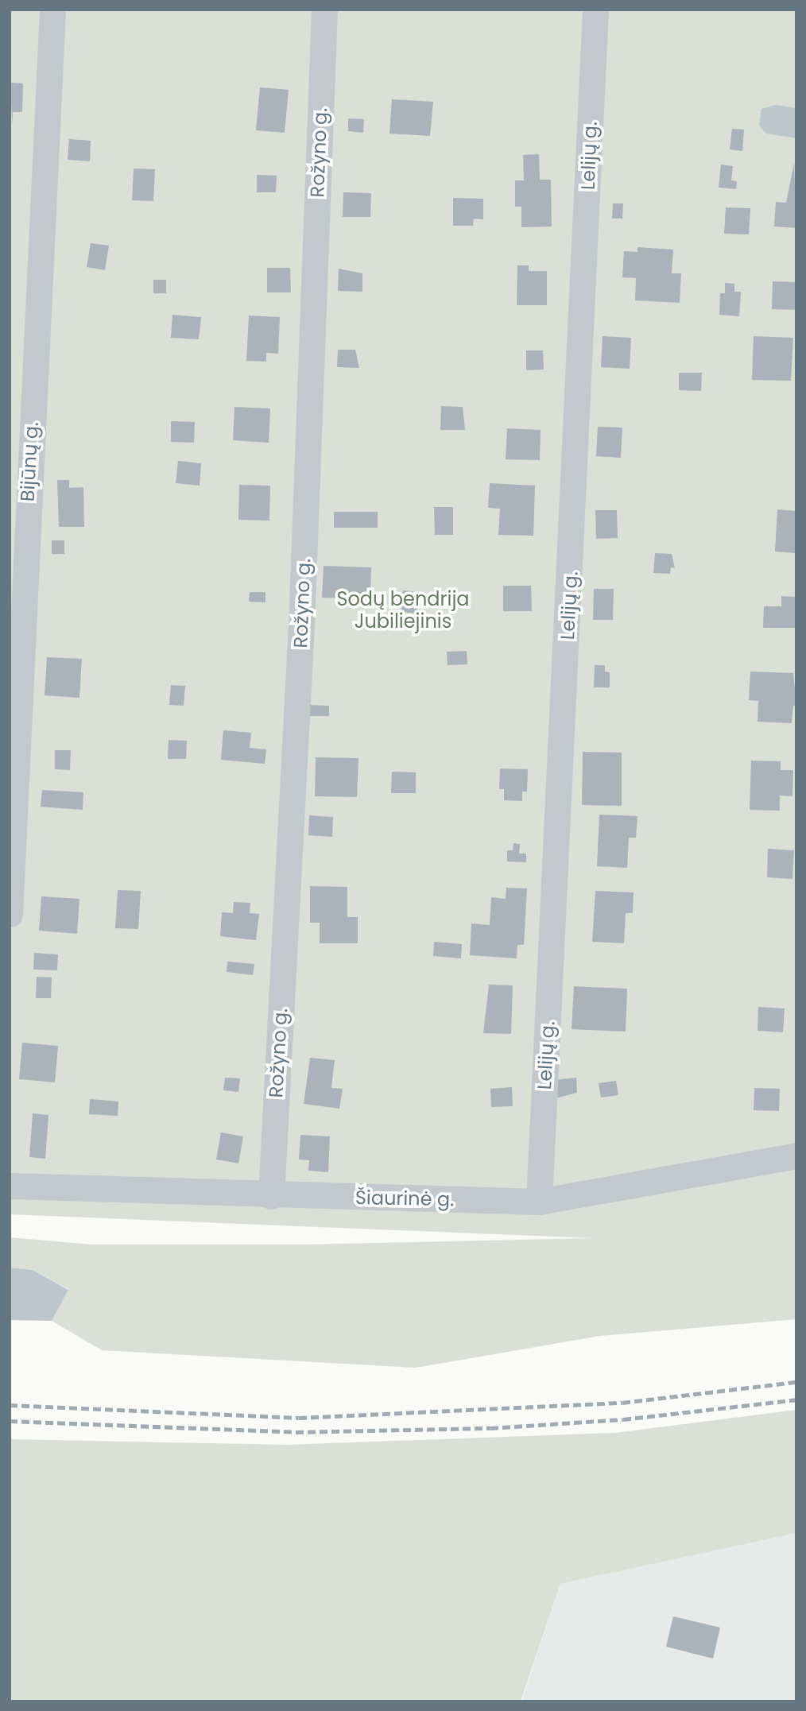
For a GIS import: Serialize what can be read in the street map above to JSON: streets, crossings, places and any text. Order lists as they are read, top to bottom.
{
  "streets": {
    "street": [
      "Rožyno g.",
      "Lelijų g.",
      "Bijūnų g.",
      "Šiaurinė g."
    ]
  },
  "crossings": [
    ["Rožyno g.", "Šiaurinė g."],
    ["Lelijų g.", "Šiaurinė g."]
  ],
  "parks": ["Sodų bendrija Jubiliejinis"]
}
